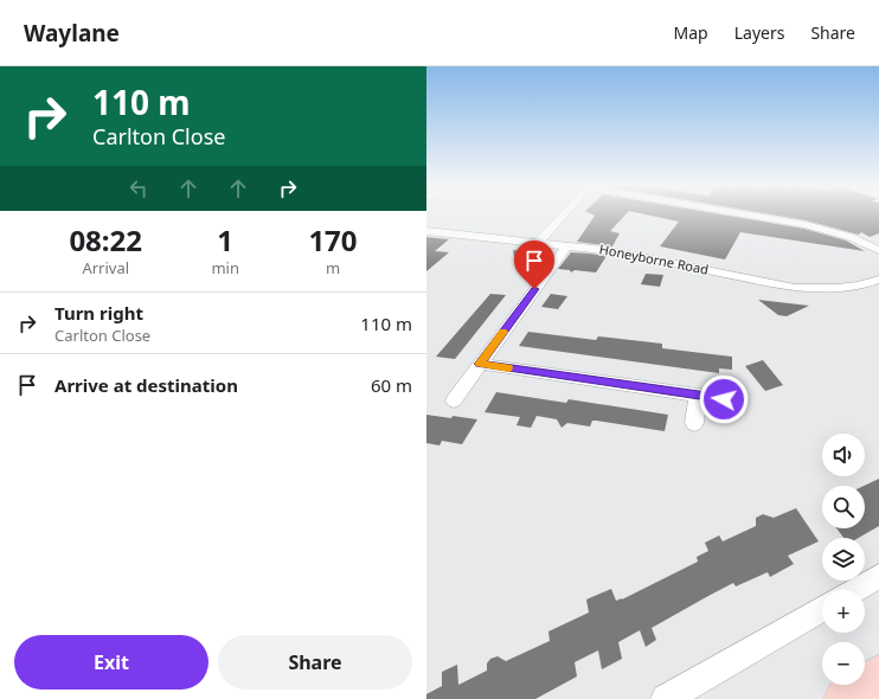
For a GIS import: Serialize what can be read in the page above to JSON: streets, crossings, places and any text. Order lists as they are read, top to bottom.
{
  "streets": {
    "street": ["Honeyborne Road"]
  },
  "page": {
    "header": "Waylane",
    "nav": ["Map", "Layers", "Share"],
    "turn": ["110 m", "Carlton Close"],
    "eta": [
      "08:22",
      "Arrival",
      "1",
      "min",
      "170",
      "m"
    ],
    "list": [
      {
        "name": "Turn right",
        "note": "Carlton Close",
        "value": "110 m"
      },
      {
        "name": "Arrive at destination",
        "value": "60 m"
      }
    ],
    "map_buttons": ["+", "−"],
    "buttons": ["Exit", "Share"]
  }
}
